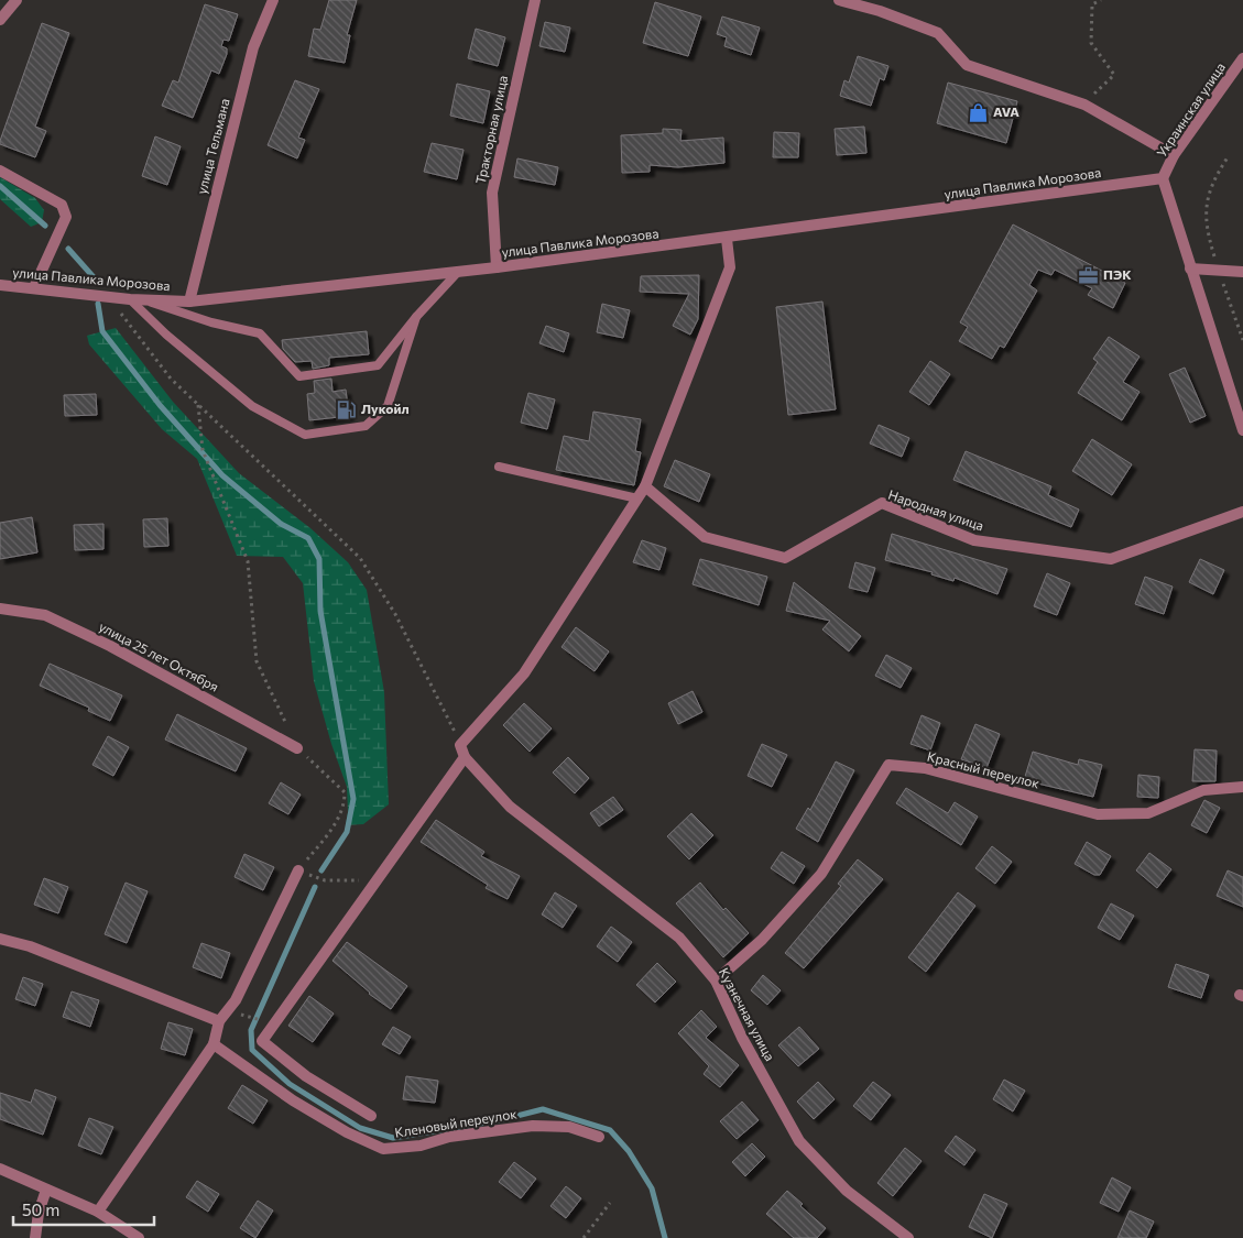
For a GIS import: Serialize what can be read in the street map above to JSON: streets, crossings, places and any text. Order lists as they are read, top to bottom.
{
  "streets": {
    "street": [
      "Украинская улица",
      "Тракторная улица",
      "улица Тельмана",
      "улица Павлика Морозова",
      "Народная улица",
      "улица 25 лет Октября",
      "Красный переулок",
      "Кузнечная улица",
      "Кленовый переулок"
    ]
  },
  "crossings": [
    ["Украинская улица", "улица Павлика Морозова"],
    ["Тракторная улица", "улица Павлика Морозова"],
    ["улица Тельмана", "улица Павлика Морозова"],
    ["Красный переулок", "Кузнечная улица"]
  ],
  "places": {
    "shop": ["AVA"],
    "office": ["ПЭК"],
    "fuel station": ["Лукойл"]
  },
  "scale_bar": "50 m"
}
